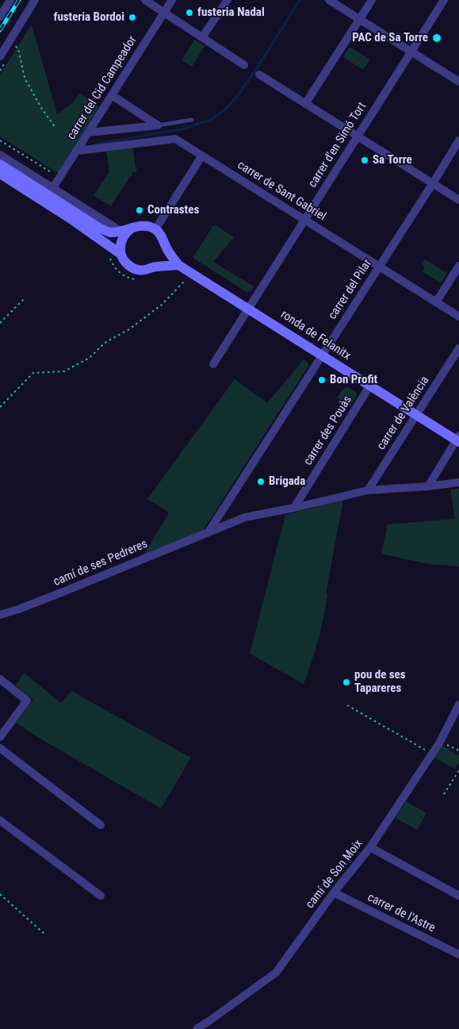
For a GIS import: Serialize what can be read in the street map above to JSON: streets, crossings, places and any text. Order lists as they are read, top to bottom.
{
  "streets": {
    "main road": ["ronda de Felanitx"],
    "street": [
      "carrer del Cid Campeador",
      "carrer d'en Simó Tort",
      "carrer de Sant Gabriel",
      "carrer del Pilar",
      "carrer de València",
      "carrer des Pouàs",
      "camí de ses Pedreres",
      "camí de Son Moix",
      "carrer de l'Astre"
    ]
  },
  "crossings": [
    ["carrer del Cid Campeador", "carrer de Sant Gabriel"],
    ["carrer d'en Simó Tort", "carrer de Sant Gabriel"],
    ["carrer d'en Simó Tort", "ronda de Felanitx"],
    ["carrer de Sant Gabriel", "carrer del Pilar"],
    ["carrer del Pilar", "ronda de Felanitx"],
    ["carrer del Pilar", "camí de ses Pedreres"],
    ["ronda de Felanitx", "carrer de València"],
    ["ronda de Felanitx", "carrer des Pouàs"],
    ["carrer de València", "camí de ses Pedreres"],
    ["carrer des Pouàs", "camí de ses Pedreres"],
    ["camí de Son Moix", "carrer de l'Astre"]
  ],
  "places": [
    "fusteria Nadal",
    "fusteria Bordoi",
    "PAC de Sa Torre",
    "Sa Torre",
    "Contrastes",
    "Bon Profit",
    "Brigada",
    "pou de ses Tapareres"
  ]
}
